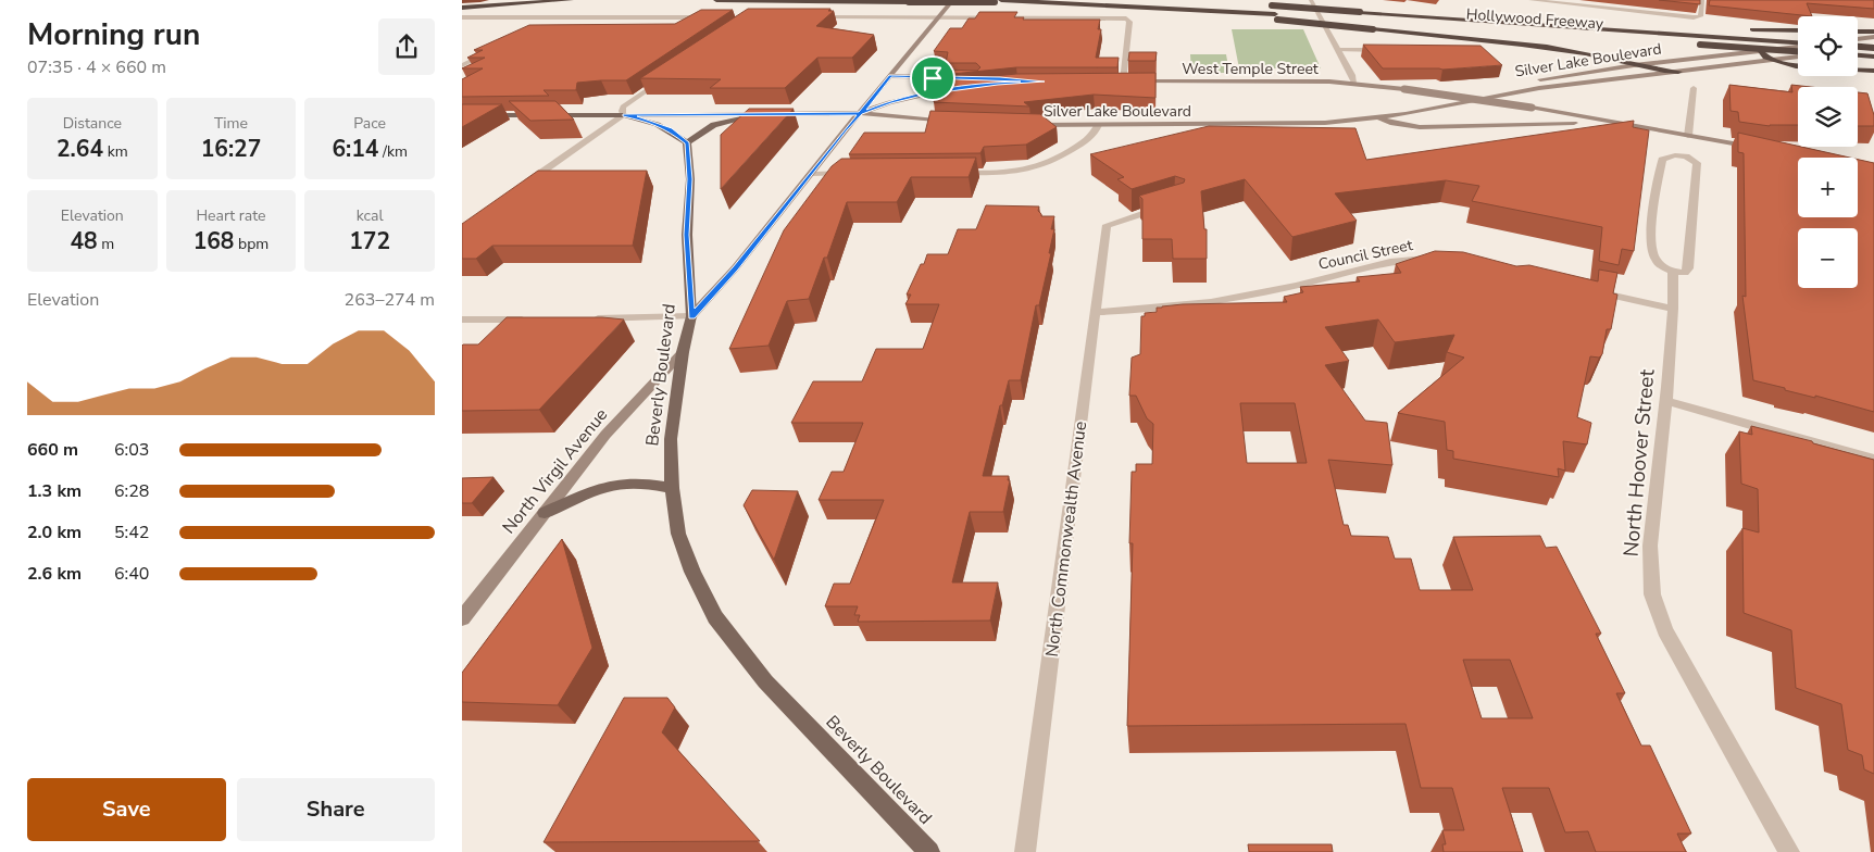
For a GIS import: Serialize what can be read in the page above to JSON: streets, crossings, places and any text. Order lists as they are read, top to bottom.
{
  "streets": {
    "highway": ["Hollywood Freeway"],
    "main road": [
      "Silver Lake Boulevard",
      "West Temple Street",
      "Beverly Boulevard",
      "North Virgil Avenue"
    ],
    "street": ["Council Street", "North Hoover Street", "North Commonwealth Avenue"]
  },
  "crossings": [
    ["Council Street", "North Commonwealth Avenue"],
    ["Beverly Boulevard", "North Virgil Avenue"]
  ],
  "page": {
    "heading": ["Morning run", "07:35 · 4 × 660 m"],
    "map_buttons": ["+", "−"],
    "stats": [
      ["Distance", "2.64 km"],
      ["Time", "16:27"],
      ["Pace", "6:14 /km"],
      ["Elevation", "48 m"],
      ["Heart rate", "168 bpm"],
      ["kcal", "172"]
    ],
    "chart": ["Elevation", "263–274 m"],
    "list": [
      {
        "name": "660 m",
        "note": "6:03"
      },
      {
        "name": "1.3 km",
        "note": "6:28"
      },
      {
        "name": "2.0 km",
        "note": "5:42"
      },
      {
        "name": "2.6 km",
        "note": "6:40"
      }
    ],
    "buttons": ["Save", "Share"]
  }
}
